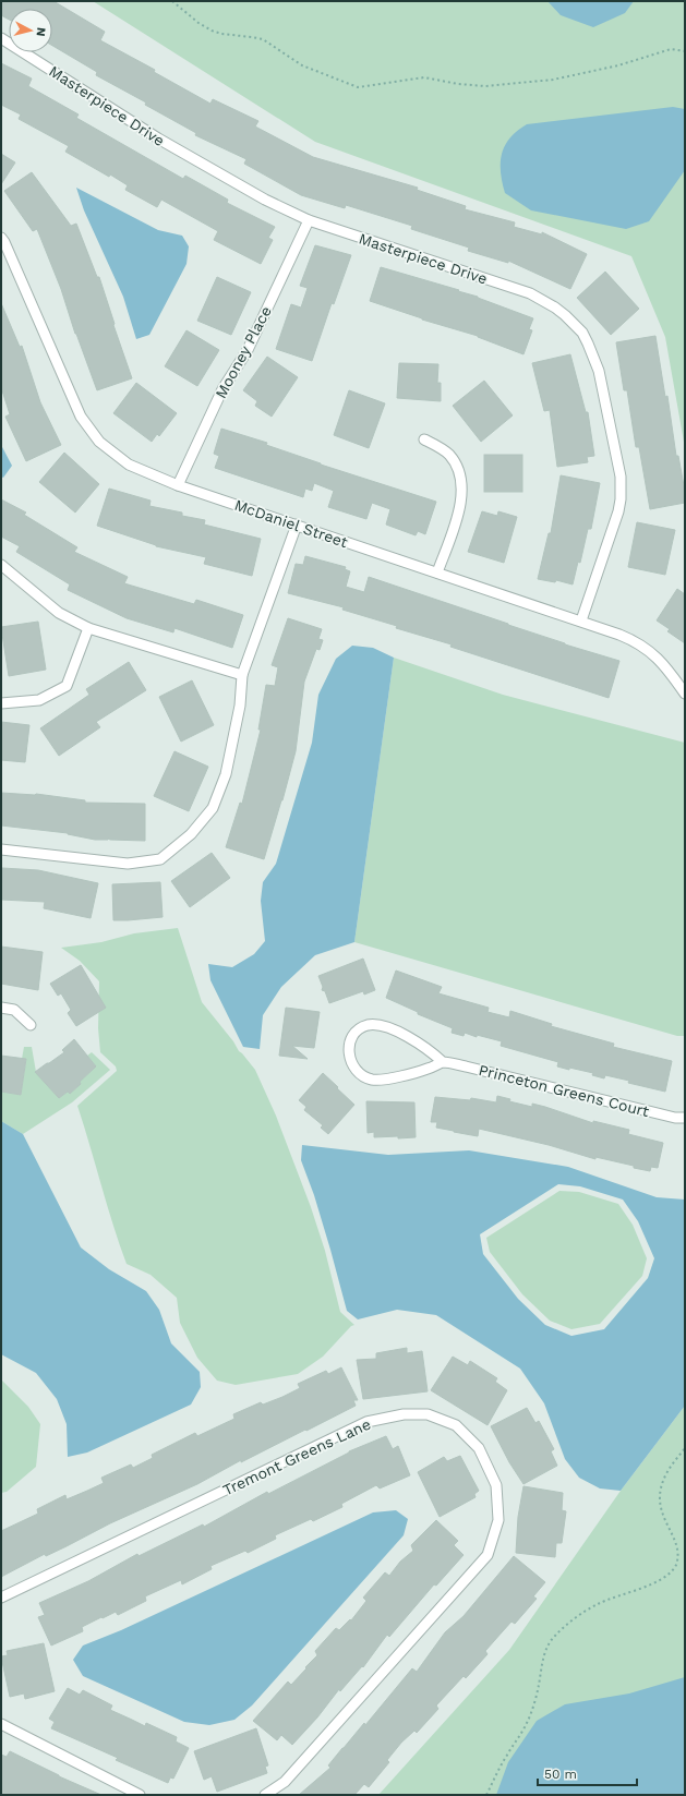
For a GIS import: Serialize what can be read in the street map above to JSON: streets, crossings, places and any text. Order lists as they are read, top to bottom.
{
  "streets": {
    "street": [
      "Masterpiece Drive",
      "Mooney Place",
      "McDaniel Street",
      "Princeton Greens Court",
      "Tremont Greens Lane"
    ]
  },
  "crossings": [
    ["Masterpiece Drive", "Mooney Place"],
    ["Masterpiece Drive", "McDaniel Street"],
    ["Mooney Place", "McDaniel Street"]
  ],
  "scale_bar": "50 m",
  "north": "right"
}
